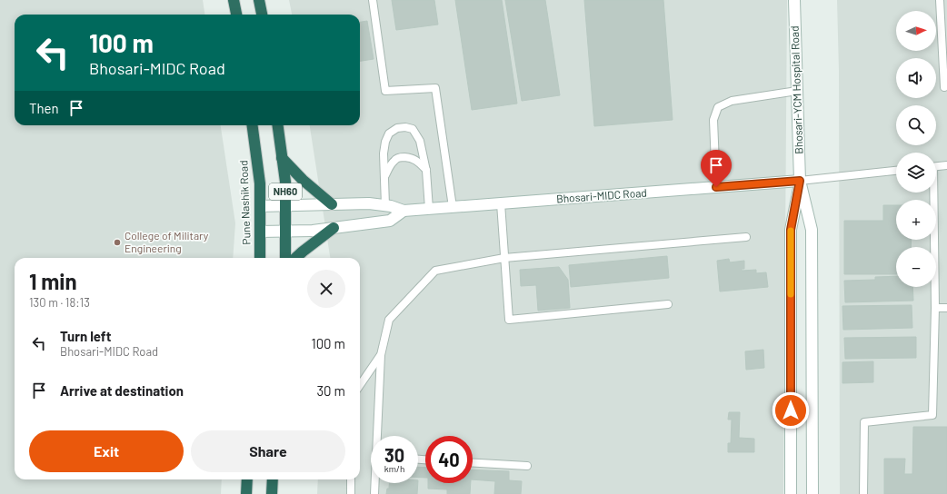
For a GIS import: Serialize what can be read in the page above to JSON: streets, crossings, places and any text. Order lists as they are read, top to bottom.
{
  "streets": {
    "highway": ["NH60", "Pune Nashik Road"],
    "street": ["Bhosari-YCM Hospital Road", "Bhosari-MIDC Road"]
  },
  "crossings": [
    ["Bhosari-YCM Hospital Road", "Bhosari-MIDC Road"],
    ["NH60", "Bhosari-MIDC Road"],
    ["Bhosari-MIDC Road", "Pune Nashik Road"]
  ],
  "places": ["College of Military Engineering"],
  "north": "right",
  "page": {
    "map_buttons": ["+", "−"],
    "turn": ["100 m", "Bhosari-MIDC Road"],
    "then": "Then",
    "heading": ["1 min", "130 m · 18:13"],
    "list": [
      {
        "name": "Turn left",
        "note": "Bhosari-MIDC Road",
        "value": "100 m"
      },
      {
        "name": "Arrive at destination",
        "value": "30 m"
      }
    ],
    "buttons": ["Exit", "Share"],
    "speed": "30 km/h",
    "limit": "40"
  }
}
